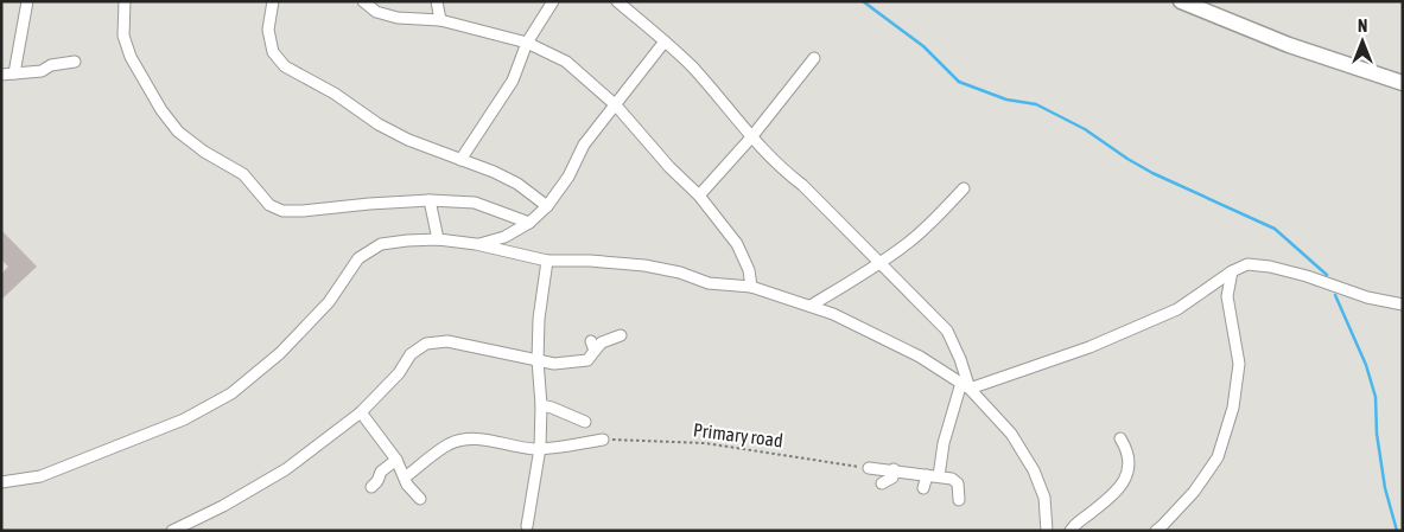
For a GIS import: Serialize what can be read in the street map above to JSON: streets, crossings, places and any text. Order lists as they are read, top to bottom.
{
  "streets": {
    "path": ["Primary road"]
  },
  "north": "top"
}
